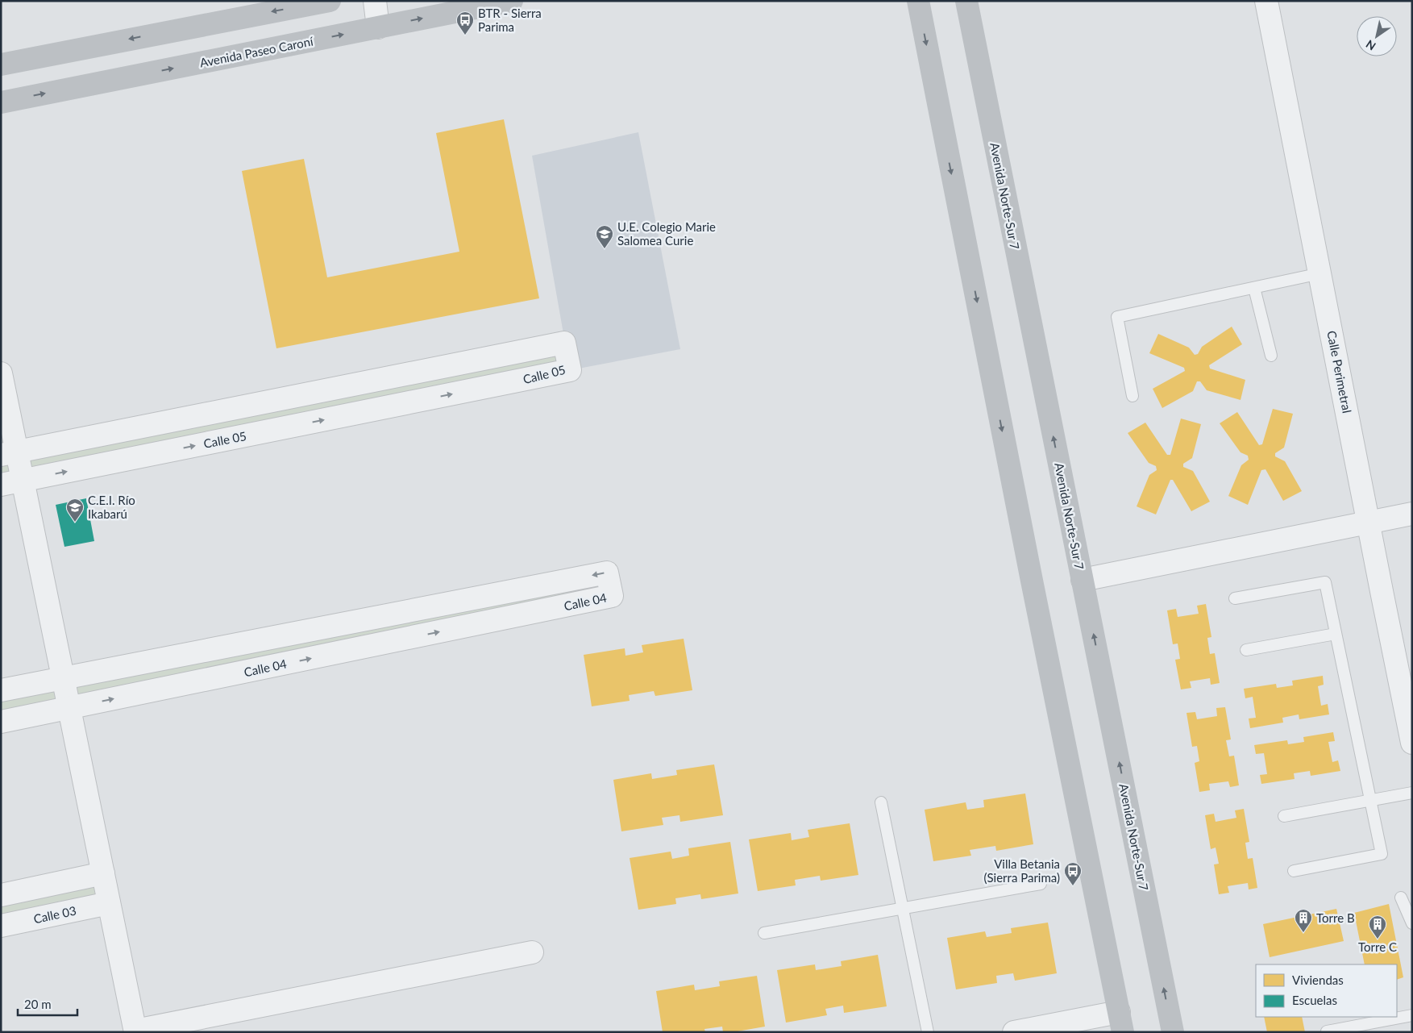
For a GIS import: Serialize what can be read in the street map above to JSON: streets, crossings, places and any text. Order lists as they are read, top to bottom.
{
  "streets": {
    "main road": ["Avenida Paseo Caroní", "Avenida Norte-Sur 7"],
    "street": [
      "Calle Perimetral",
      "Calle 05",
      "Calle 04",
      "Calle 03"
    ]
  },
  "places": {
    "bus stop": ["BTR - Sierra Parima", "Villa Betania (Sierra Parima)"],
    "school or university": ["U.E. Colegio Marie Salomea Curie", "C.E.I. Río Ikabarú"],
    "building": ["Torre B", "Torre C"]
  },
  "legend": ["Viviendas", "Escuelas"],
  "scale_bar": "20 m",
  "north": "bottom left"
}
